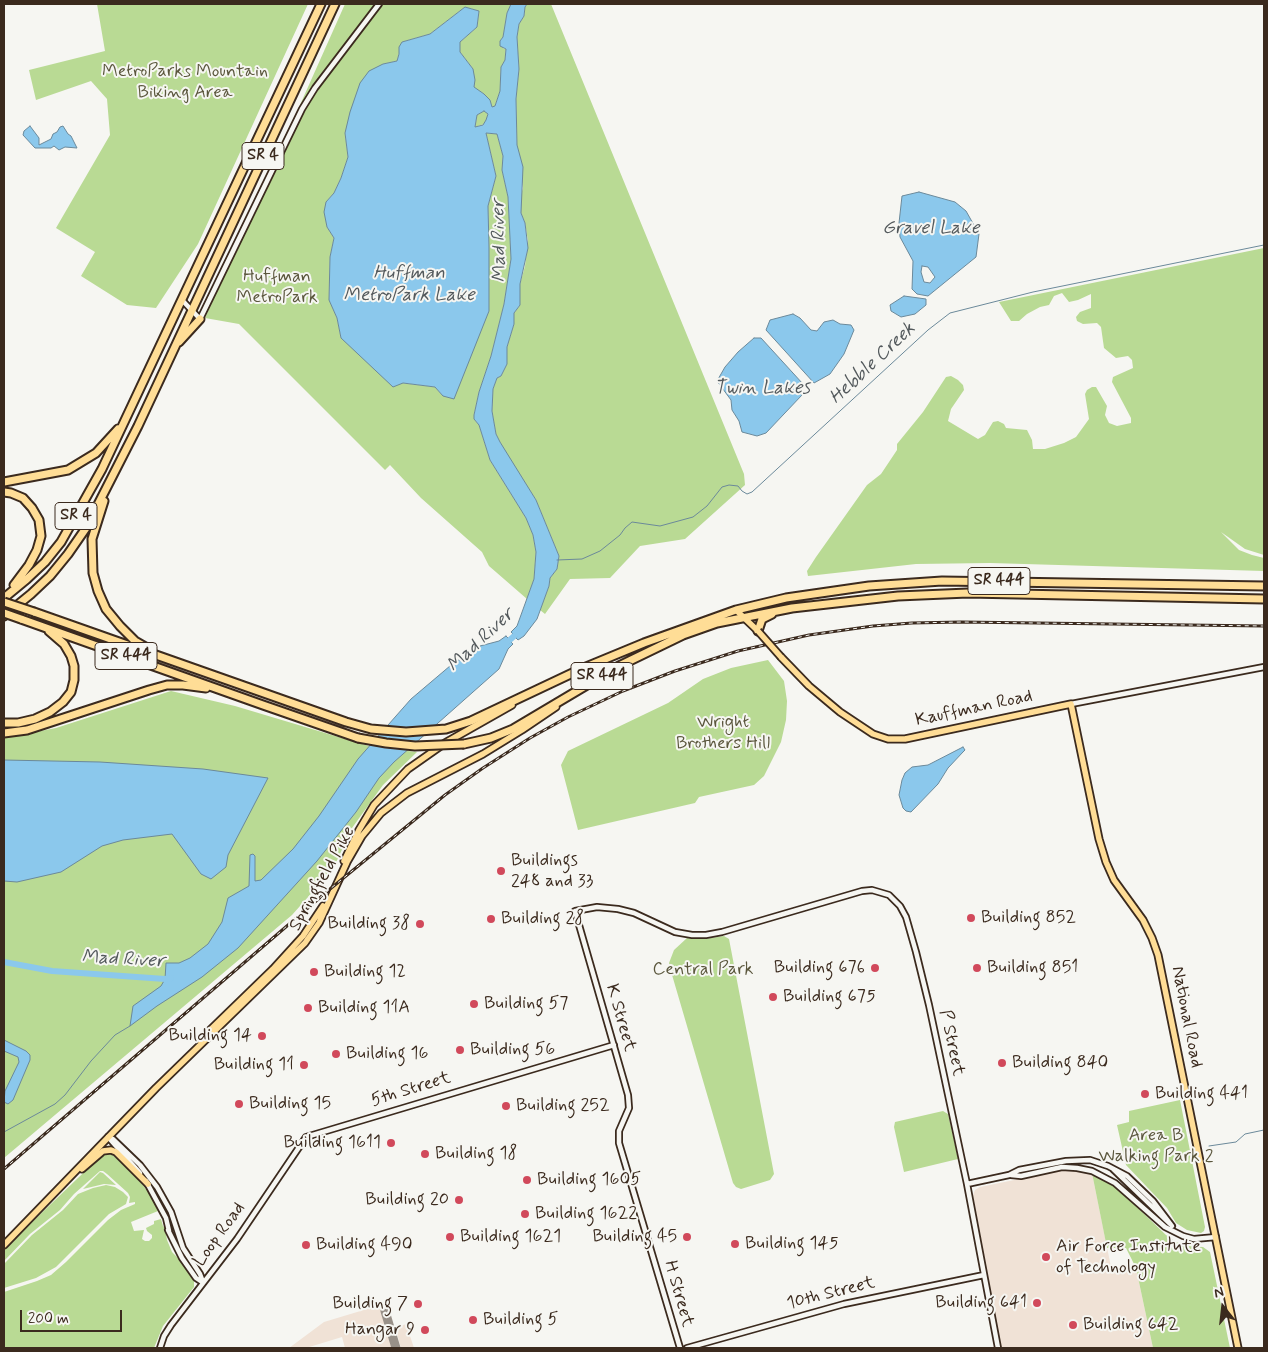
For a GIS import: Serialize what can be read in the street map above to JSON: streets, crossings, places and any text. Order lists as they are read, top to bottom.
{
  "streets": {
    "highway": ["SR 4", "SR 444"],
    "main road": ["Kauffman Road", "Springfield Pike", "National Road"],
    "street": [
      "K Street",
      "P Street",
      "5th Street",
      "Loop Road",
      "H Street",
      "10th Street"
    ]
  },
  "crossings": [
    ["SR 4", "SR 444"],
    ["SR 444", "Kauffman Road"],
    ["SR 444", "Springfield Pike"],
    ["Kauffman Road", "National Road"],
    ["K Street", "P Street"],
    ["K Street", "5th Street"],
    ["K Street", "H Street"],
    ["P Street", "10th Street"],
    ["5th Street", "Loop Road"]
  ],
  "water": [
    "Gravel Lake",
    "Mad River",
    "Huffman MetroPark Lake",
    "Hebble Creek",
    "Twin Lakes"
  ],
  "parks": [
    "MetroParks Mountain Biking Area",
    "Huffman MetroPark",
    "Wright Brothers Hill",
    "Central Park",
    "Area B Walking Park 2"
  ],
  "places": [
    "Buildings 248 and 33",
    "Building 852",
    "Building 28",
    "Building 38",
    "Building 676",
    "Building 851",
    "Building 12",
    "Building 675",
    "Building 57",
    "Building 11A",
    "Building 14",
    "Building 56",
    "Building 16",
    "Building 840",
    "Building 11",
    "Building 441",
    "Building 15",
    "Building 252",
    "Building 1611",
    "Building 18",
    "Building 1605",
    "Building 20",
    "Building 1622",
    "Building 1621",
    "Building 45",
    "Building 145",
    "Building 490",
    "Air Force Institute of Technology",
    "Building 641",
    "Building 7",
    "Building 5",
    "Building 642",
    "Hangar 9"
  ],
  "scale_bar": "200 m",
  "north": "top"
}
